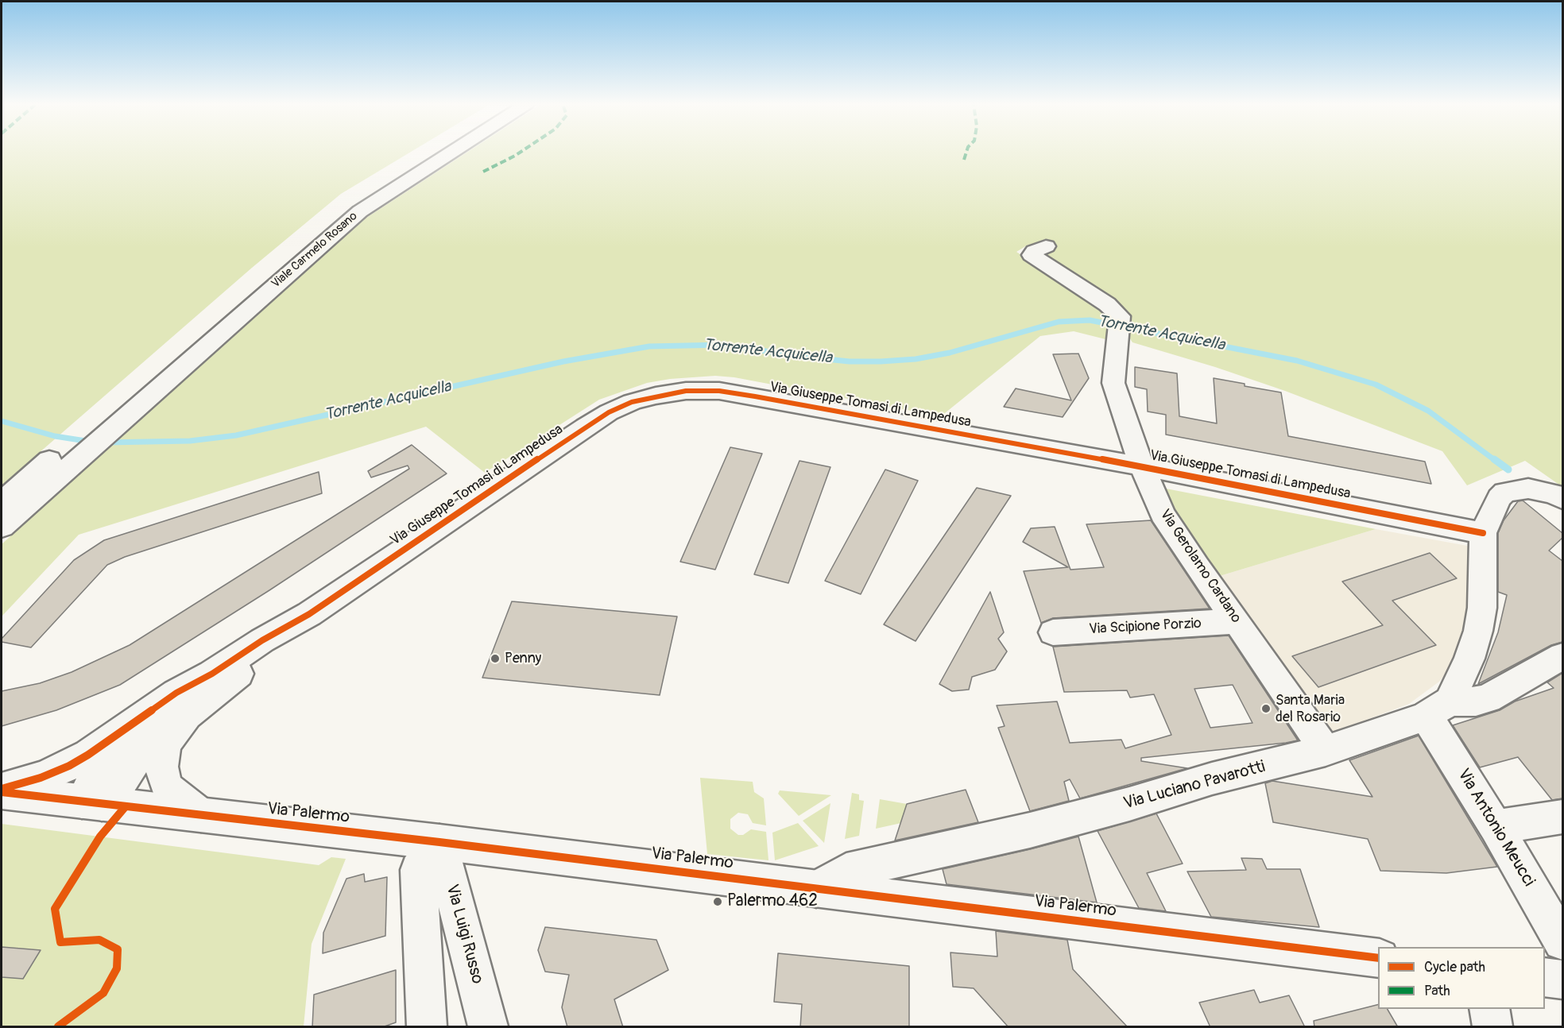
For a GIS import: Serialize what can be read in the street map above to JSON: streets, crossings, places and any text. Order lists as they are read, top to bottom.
{
  "streets": {
    "street": [
      "Viale Carmelo Rosano",
      "Via Giuseppe Tomasi di Lampedusa",
      "Via Gerolamo Cardano",
      "Via Scipione Porzio",
      "Via Luciano Pavarotti",
      "Via Palermo",
      "Via Antonio Meucci",
      "Via Luigi Russo"
    ]
  },
  "crossings": [
    ["Via Giuseppe Tomasi di Lampedusa", "Via Gerolamo Cardano"],
    ["Via Gerolamo Cardano", "Via Scipione Porzio"],
    ["Via Gerolamo Cardano", "Via Luciano Pavarotti"],
    ["Via Luciano Pavarotti", "Via Palermo"],
    ["Via Luciano Pavarotti", "Via Antonio Meucci"],
    ["Via Palermo", "Via Luigi Russo"]
  ],
  "water": ["Torrente Acquicella"],
  "places": ["Penny", "Santa Maria del Rosario", "Palermo 462"],
  "legend": ["Cycle path", "Path"]
}
